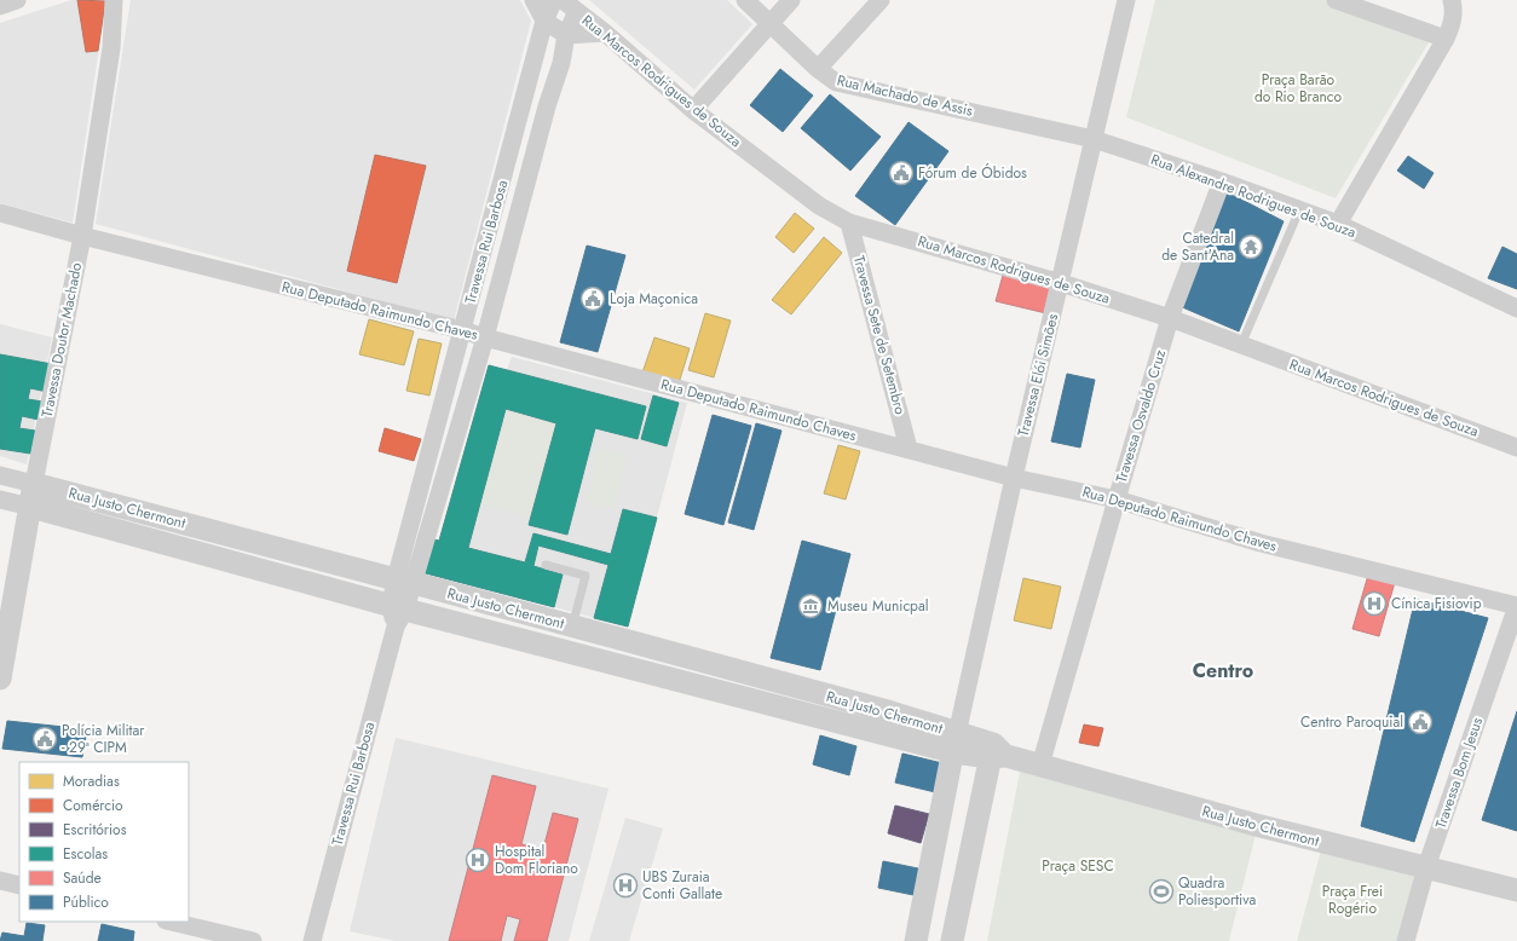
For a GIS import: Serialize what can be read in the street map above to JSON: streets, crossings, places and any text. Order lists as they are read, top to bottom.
{
  "streets": {
    "street": [
      "Rua Marcos Rodrigues de Souza",
      "Rua Machado de Assis",
      "Rua Alexandre Rodrigues de Souza",
      "Travessa Rui Barbosa",
      "Rua Deputado Raimundo Chaves",
      "Travessa Sete de Setembro",
      "Travessa Doutor Machado",
      "Travessa Elói Simões",
      "Travessa Osvaldo Cruz",
      "Rua Justo Chermont",
      "Travessa Bom Jesus"
    ]
  },
  "crossings": [
    ["Rua Marcos Rodrigues de Souza", "Travessa Rui Barbosa"],
    ["Rua Marcos Rodrigues de Souza", "Travessa Sete de Setembro"],
    ["Rua Marcos Rodrigues de Souza", "Travessa Elói Simões"],
    ["Rua Marcos Rodrigues de Souza", "Travessa Osvaldo Cruz"],
    ["Rua Machado de Assis", "Rua Alexandre Rodrigues de Souza"],
    ["Rua Machado de Assis", "Travessa Elói Simões"],
    ["Rua Alexandre Rodrigues de Souza", "Travessa Elói Simões"],
    ["Rua Alexandre Rodrigues de Souza", "Travessa Osvaldo Cruz"],
    ["Travessa Rui Barbosa", "Rua Deputado Raimundo Chaves"],
    ["Travessa Rui Barbosa", "Rua Justo Chermont"],
    ["Rua Deputado Raimundo Chaves", "Travessa Sete de Setembro"],
    ["Rua Deputado Raimundo Chaves", "Travessa Doutor Machado"],
    ["Rua Deputado Raimundo Chaves", "Travessa Elói Simões"],
    ["Rua Deputado Raimundo Chaves", "Travessa Osvaldo Cruz"],
    ["Rua Deputado Raimundo Chaves", "Travessa Bom Jesus"],
    ["Travessa Doutor Machado", "Rua Justo Chermont"],
    ["Travessa Elói Simões", "Rua Justo Chermont"],
    ["Travessa Osvaldo Cruz", "Rua Justo Chermont"],
    ["Rua Justo Chermont", "Travessa Bom Jesus"]
  ],
  "districts": ["Centro"],
  "parks": ["Praça Barão do Rio Branco", "Praça SESC", "Praça Frei Rogério"],
  "places": {
    "public building": [
      "Fórum de Óbidos",
      "Loja Maçonica",
      "Centro Paroquial",
      "Polícia Militar - 29ª CIPM"
    ],
    "temple": ["Catedral de Sant'Ana"],
    "hospital": ["Cínica Fisiovip", "Hospital Dom Floriano", "UBS Zuraia Conti Gallate"],
    "museum": ["Museu Municpal"],
    "sports": ["Quadra Poliesportiva"]
  },
  "legend": [
    "Moradias",
    "Comércio",
    "Escritórios",
    "Escolas",
    "Saúde",
    "Público"
  ]
}
